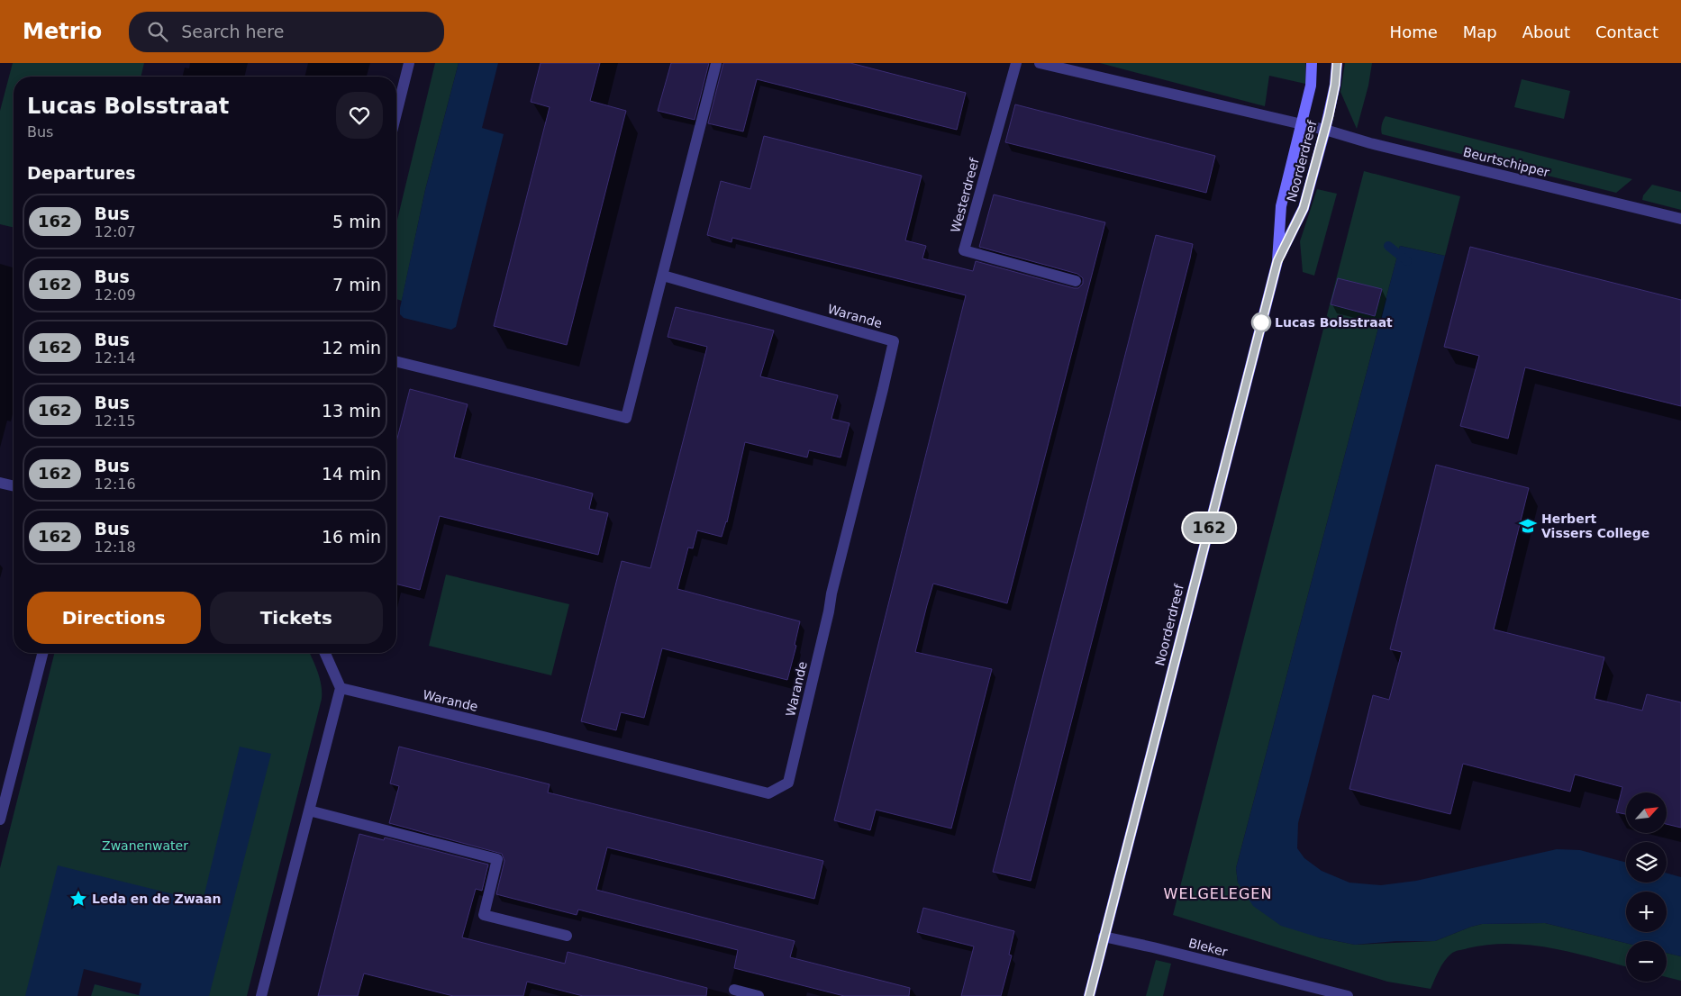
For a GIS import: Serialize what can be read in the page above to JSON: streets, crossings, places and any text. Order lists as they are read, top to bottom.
{
  "streets": {
    "street": [
      "Noorderdreef",
      "Beurtschipper",
      "Westerdreef",
      "Warande",
      "Bleker"
    ]
  },
  "crossings": [
    ["Noorderdreef", "Beurtschipper"],
    ["Noorderdreef", "Bleker"]
  ],
  "districts": ["WELGELEGEN"],
  "parks": ["Zwanenwater"],
  "places": {
    "other": ["Lucas Bolsstraat"],
    "school or university": ["Herbert Vissers College"],
    "place": ["Leda en de Zwaan"]
  },
  "lines": ["bus line 162"],
  "north": "top right",
  "page": {
    "header": "Metrio",
    "search": "Search here",
    "nav": [
      "Home",
      "Map",
      "About",
      "Contact"
    ],
    "on_map": "162",
    "heading": [
      ["Lucas Bolsstraat", "Bus"],
      "Departures"
    ],
    "list": [
      {
        "mark": "162",
        "name": "Bus",
        "note": "12:07",
        "value": "5 min"
      },
      {
        "mark": "162",
        "name": "Bus",
        "note": "12:09",
        "value": "7 min"
      },
      {
        "mark": "162",
        "name": "Bus",
        "note": "12:14",
        "value": "12 min"
      },
      {
        "mark": "162",
        "name": "Bus",
        "note": "12:15",
        "value": "13 min"
      },
      {
        "mark": "162",
        "name": "Bus",
        "note": "12:16",
        "value": "14 min"
      },
      {
        "mark": "162",
        "name": "Bus",
        "note": "12:18",
        "value": "16 min"
      }
    ],
    "buttons": ["Directions", "Tickets"],
    "map_buttons": ["+", "−"]
  }
}
